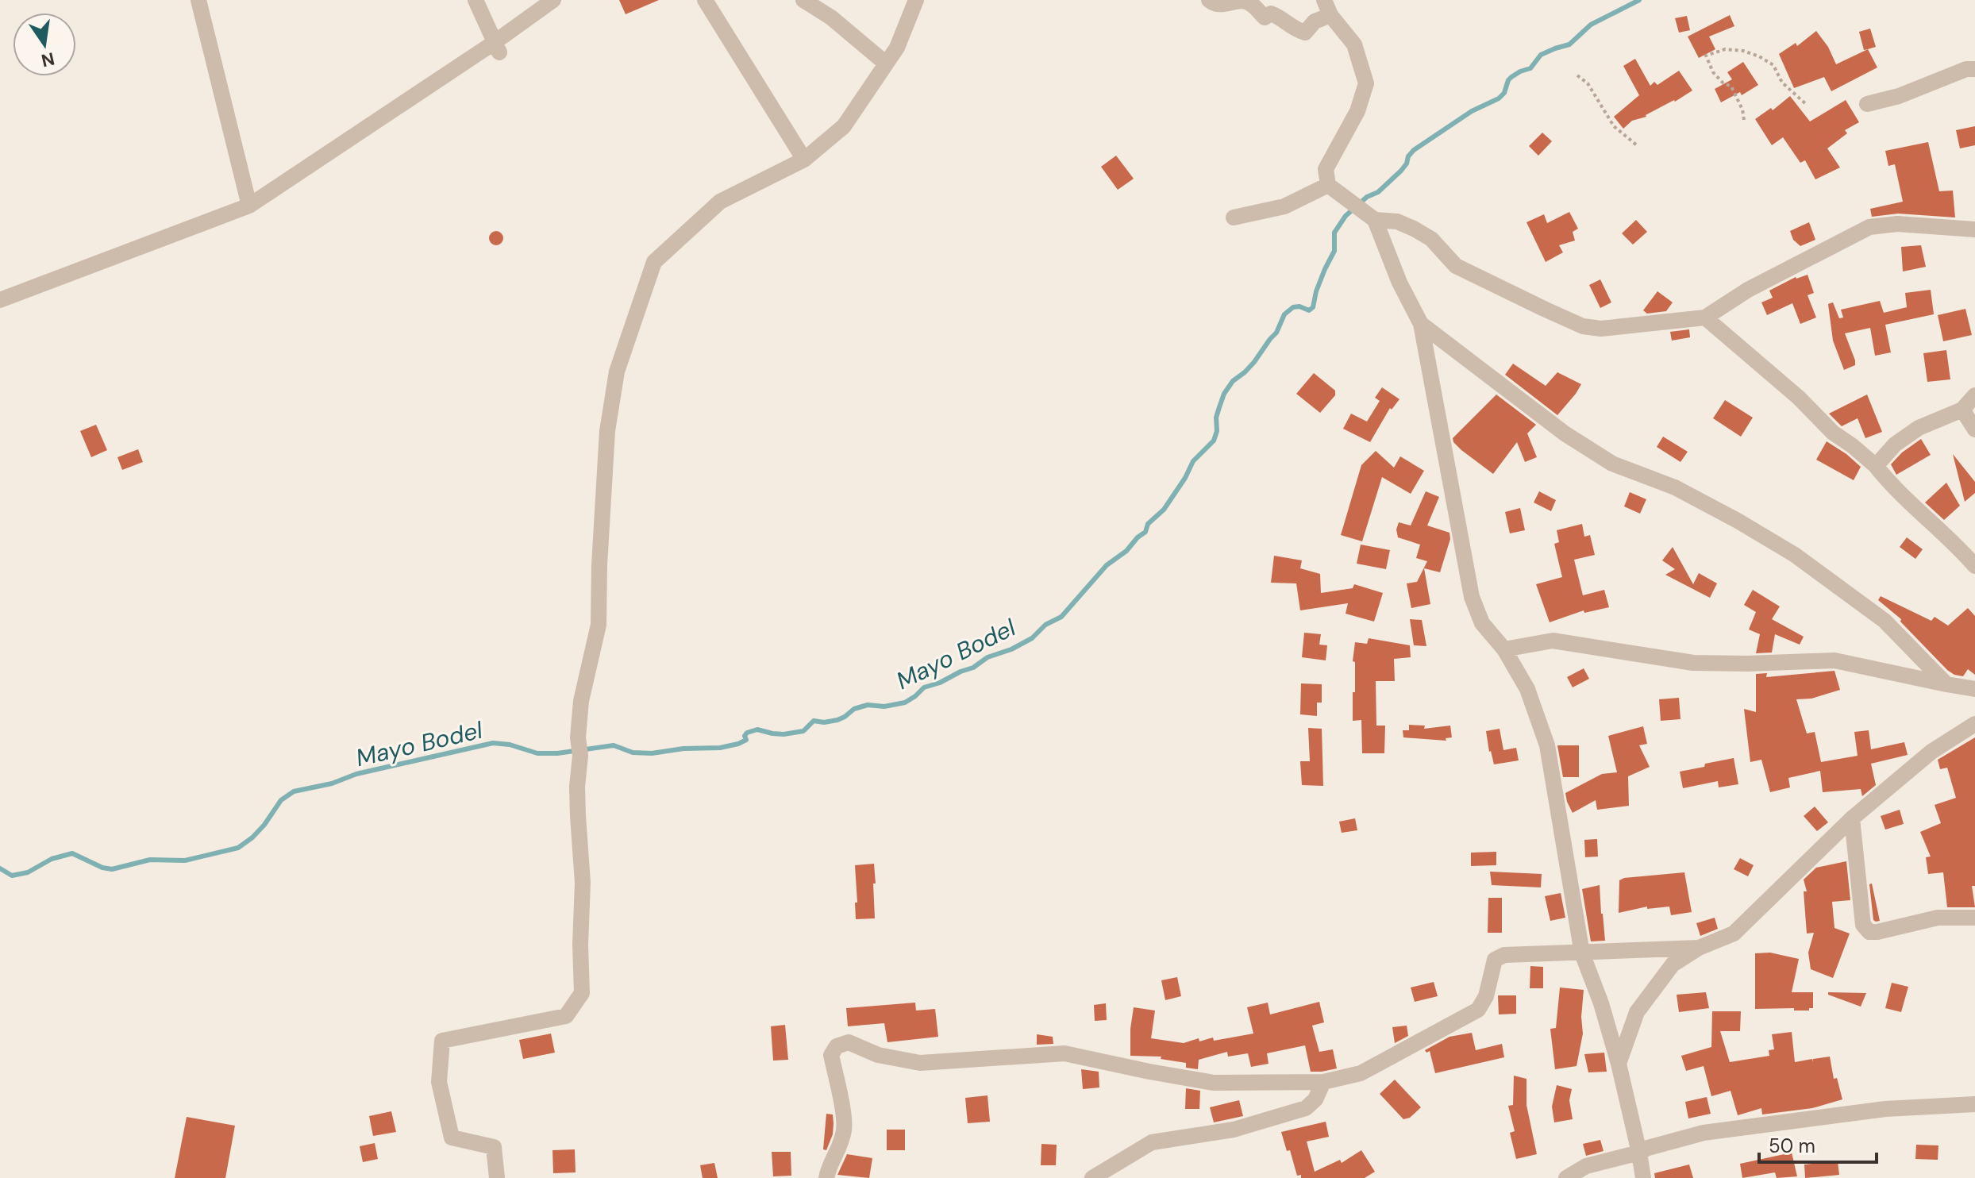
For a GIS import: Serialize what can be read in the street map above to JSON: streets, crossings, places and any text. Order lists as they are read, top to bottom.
{
  "water": ["Mayo Bodel"],
  "scale_bar": "50 m",
  "north": "bottom"
}
